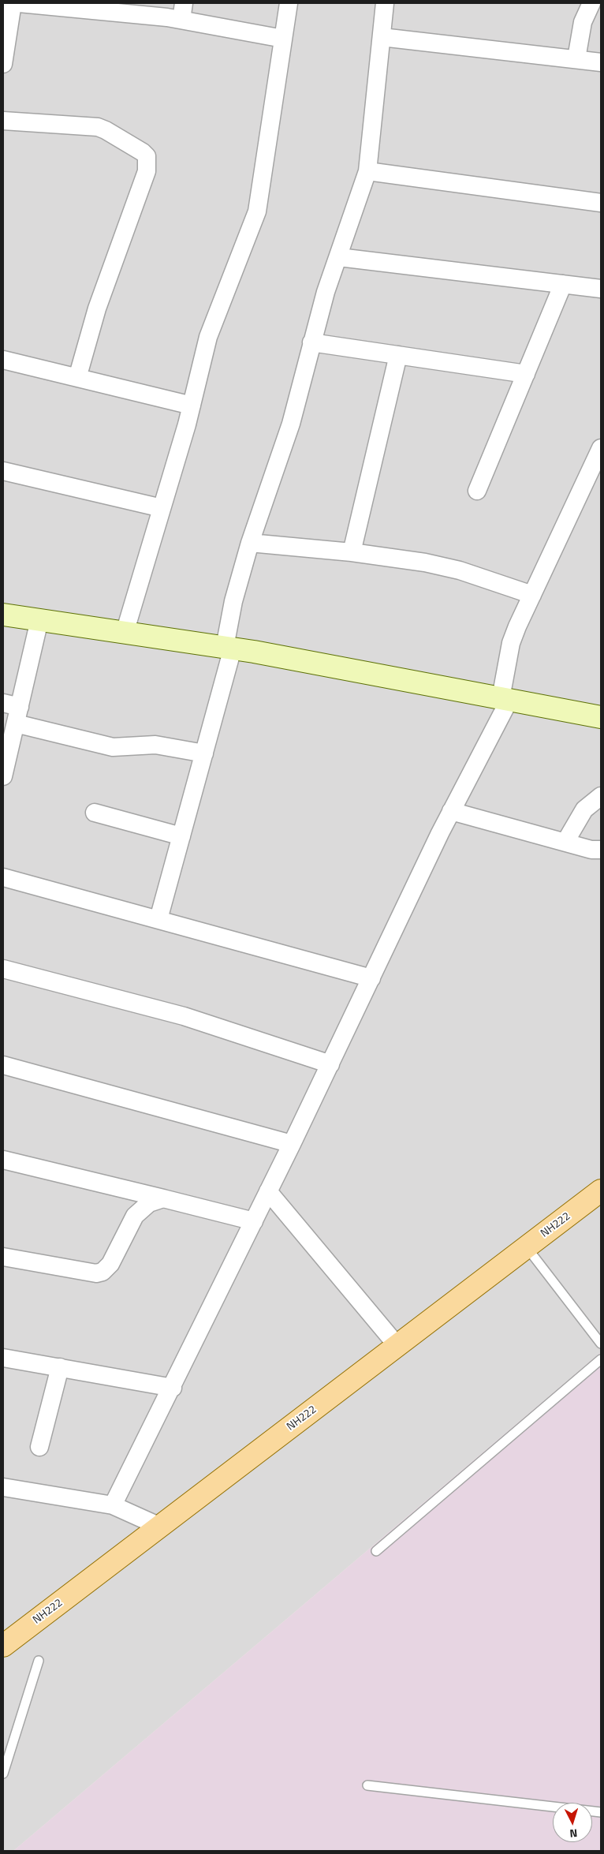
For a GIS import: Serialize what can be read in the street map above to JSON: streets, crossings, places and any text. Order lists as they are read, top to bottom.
{
  "streets": {
    "main road": ["NH222"]
  },
  "north": "bottom"
}
